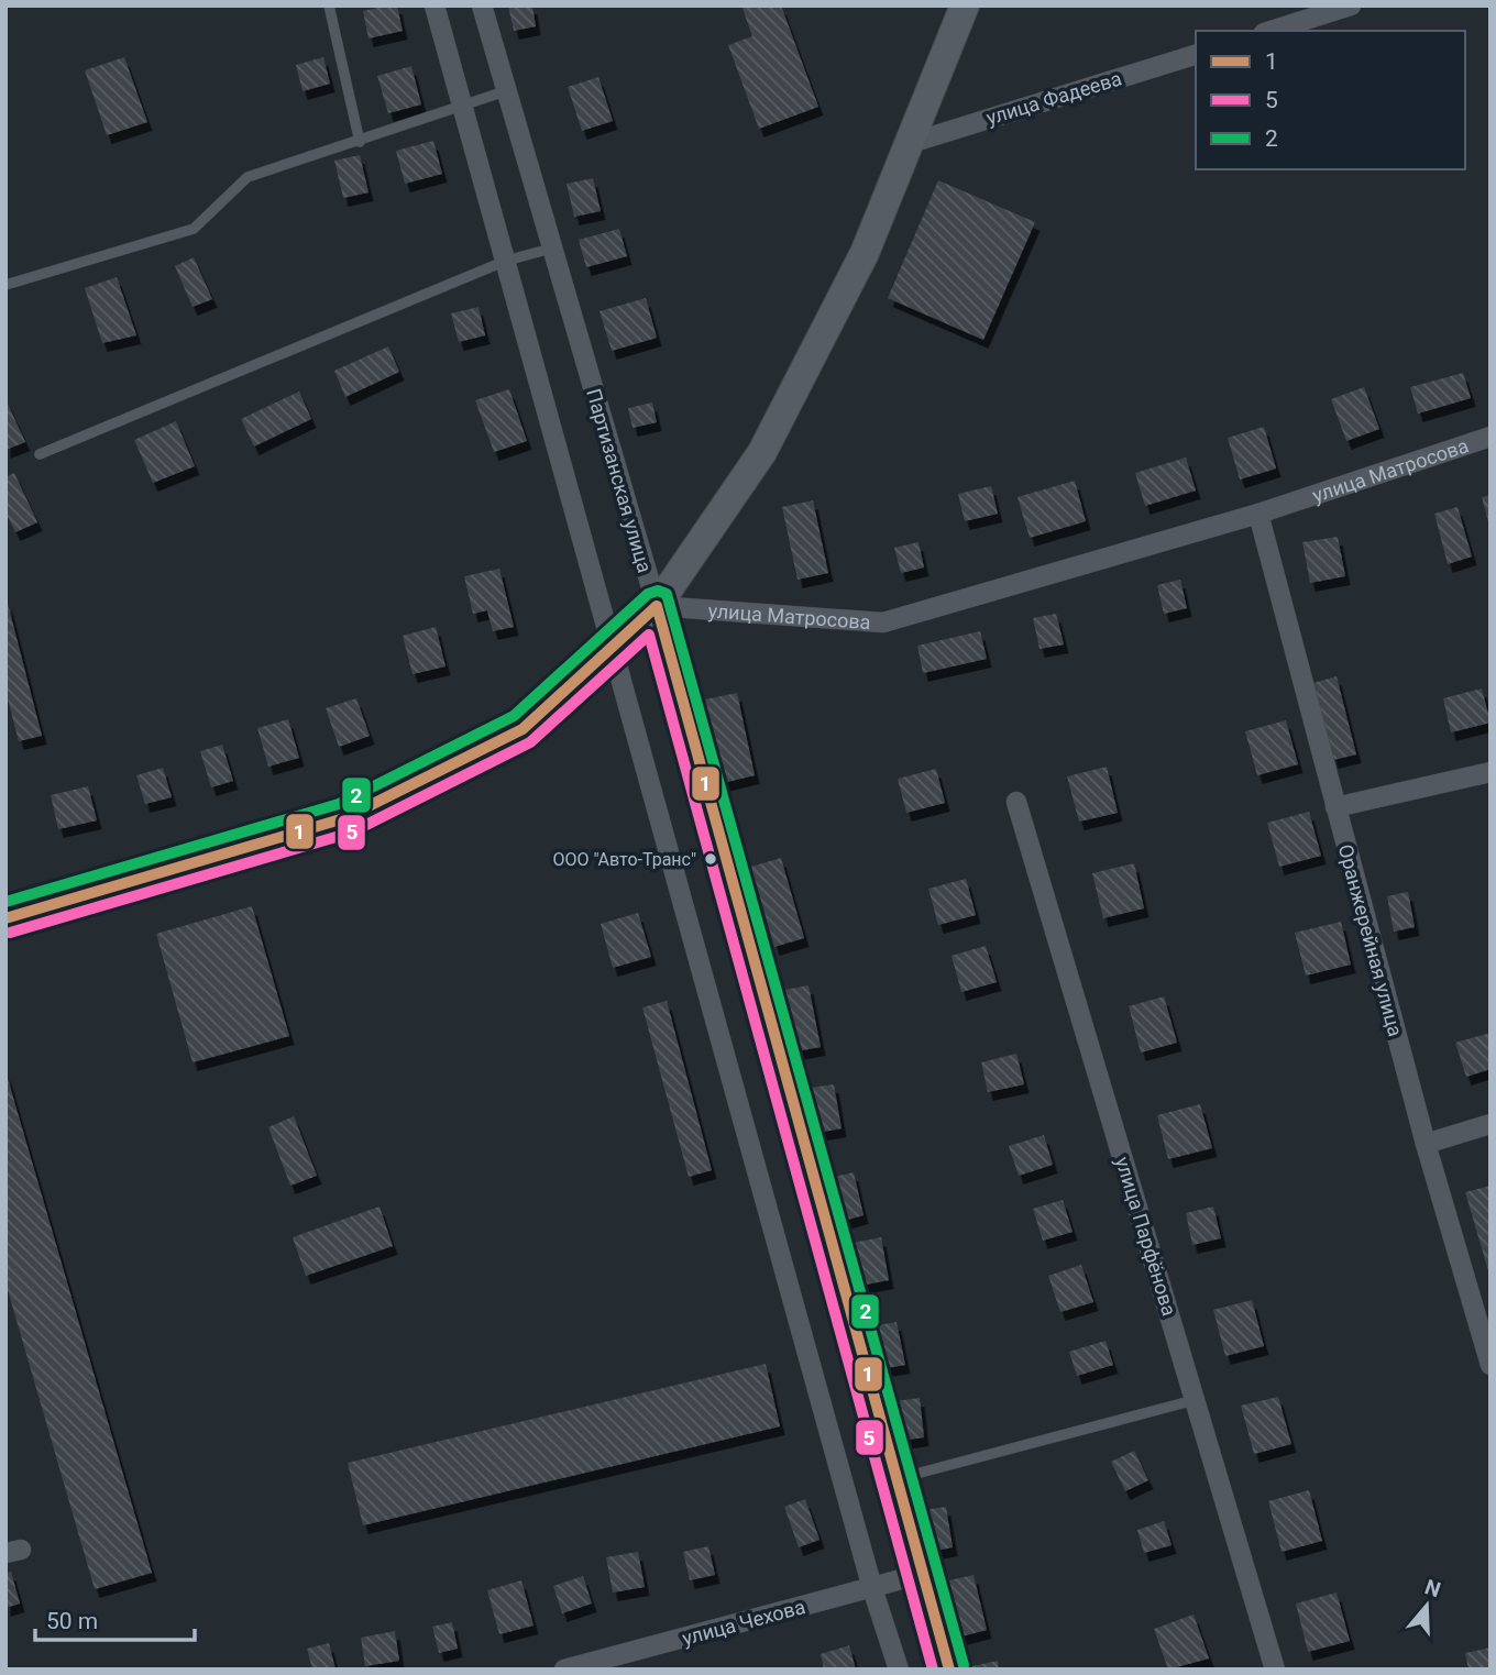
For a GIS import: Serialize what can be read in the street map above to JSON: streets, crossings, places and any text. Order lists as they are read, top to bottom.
{
  "streets": {
    "street": [
      "улица Фадеева",
      "улица Матросова",
      "Партизанская улица",
      "Оранжерейная улица",
      "улица Парфёнова",
      "улица Чехова"
    ]
  },
  "crossings": [
    ["улица Матросова", "Партизанская улица"],
    ["улица Матросова", "Оранжерейная улица"],
    ["Партизанская улица", "улица Чехова"]
  ],
  "places": ["ООО \"Авто-Транс\""],
  "lines": ["transit line 2", "transit line 1", "transit line 5"],
  "legend": ["1", "5", "2"],
  "scale_bar": "50 m",
  "north": "top"
}
